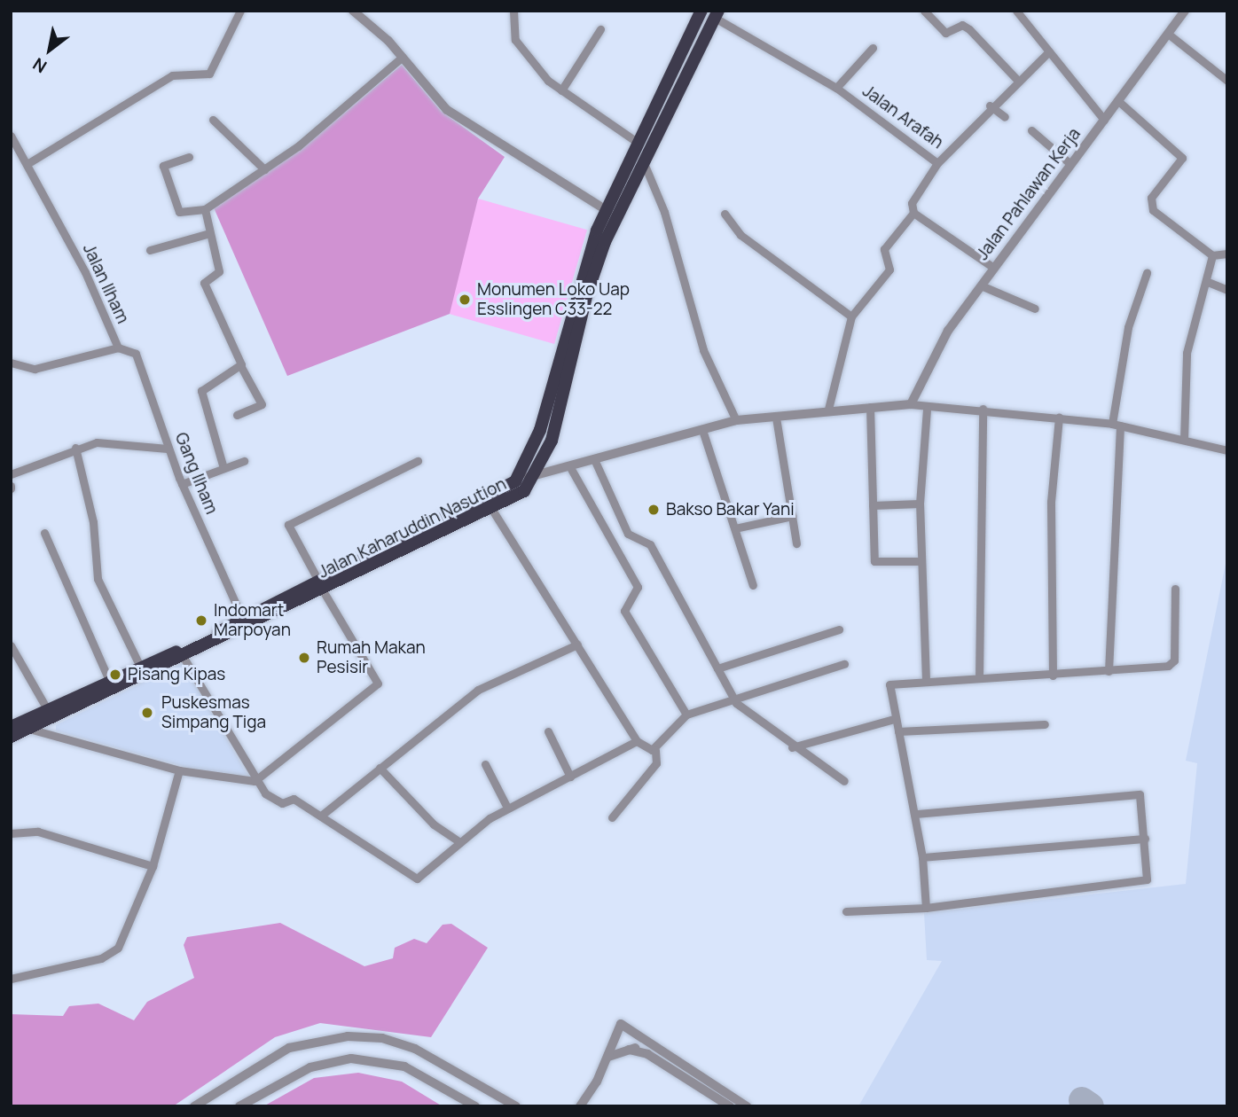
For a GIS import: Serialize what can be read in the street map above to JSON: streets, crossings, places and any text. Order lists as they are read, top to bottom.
{
  "streets": {
    "highway": ["Jalan Kaharuddin Nasution"],
    "street": [
      "Jalan Arafah",
      "Jalan Pahlawan Kerja",
      "Jalan Ilham",
      "Gang Ilham"
    ]
  },
  "crossings": [
    ["Jalan Arafah", "Jalan Kaharuddin Nasution"],
    ["Jalan Ilham", "Gang Ilham"],
    ["Gang Ilham", "Jalan Kaharuddin Nasution"]
  ],
  "places": [
    "Monumen Loko Uap Esslingen C33-22",
    "Bakso Bakar Yani",
    "Indomart Marpoyan",
    "Rumah Makan Pesisir",
    "Pisang Kipas",
    "Puskesmas Simpang Tiga"
  ],
  "north": "bottom left"
}
